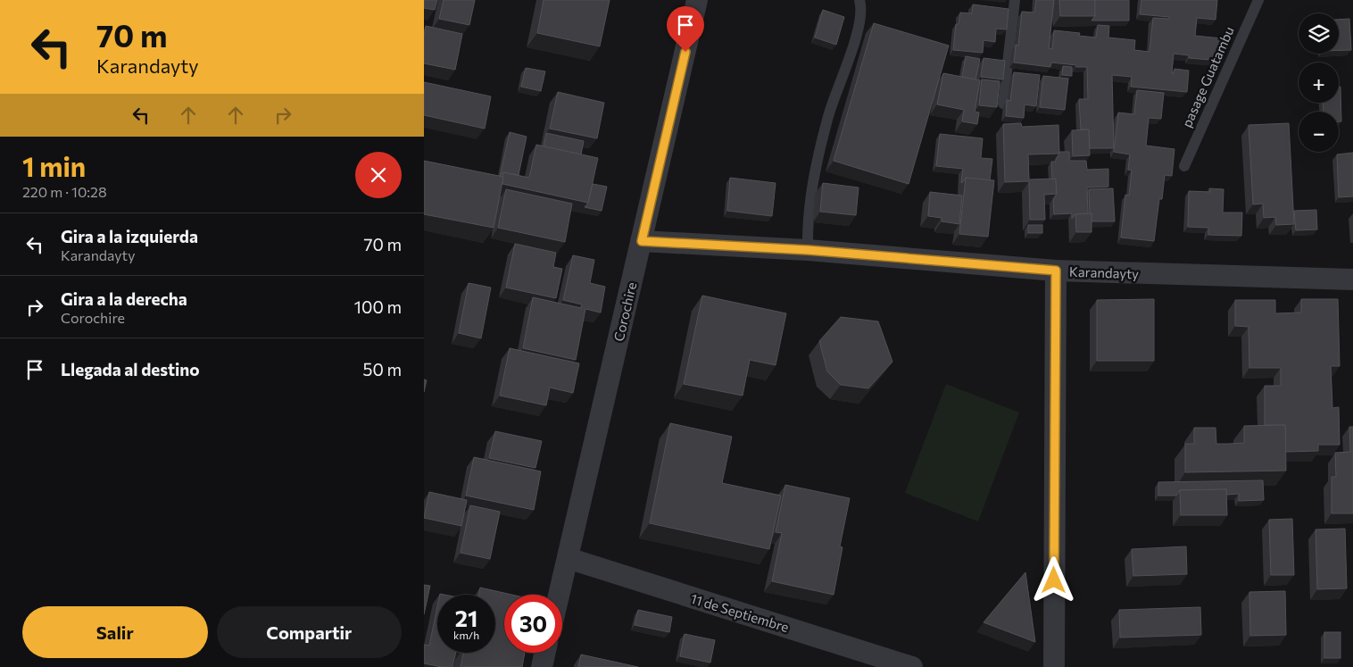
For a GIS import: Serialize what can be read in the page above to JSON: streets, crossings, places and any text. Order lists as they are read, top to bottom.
{
  "streets": {
    "street": ["Karandayty", "Corochire", "11 de Septiembre"],
    "lane": ["pasage Guatambu"]
  },
  "crossings": [
    ["Karandayty", "Corochire"],
    ["Corochire", "11 de Septiembre"]
  ],
  "page": {
    "turn": ["70 m", "Karandayty"],
    "map_buttons": ["+", "−"],
    "heading": ["1 min", "220 m · 10:28"],
    "list": [
      {
        "name": "Gira a la izquierda",
        "note": "Karandayty",
        "value": "70 m"
      },
      {
        "name": "Gira a la derecha",
        "note": "Corochire",
        "value": "100 m"
      },
      {
        "name": "Llegada al destino",
        "value": "50 m"
      }
    ],
    "speed": "21 km/h",
    "limit": "30",
    "buttons": ["Salir", "Compartir"]
  }
}
